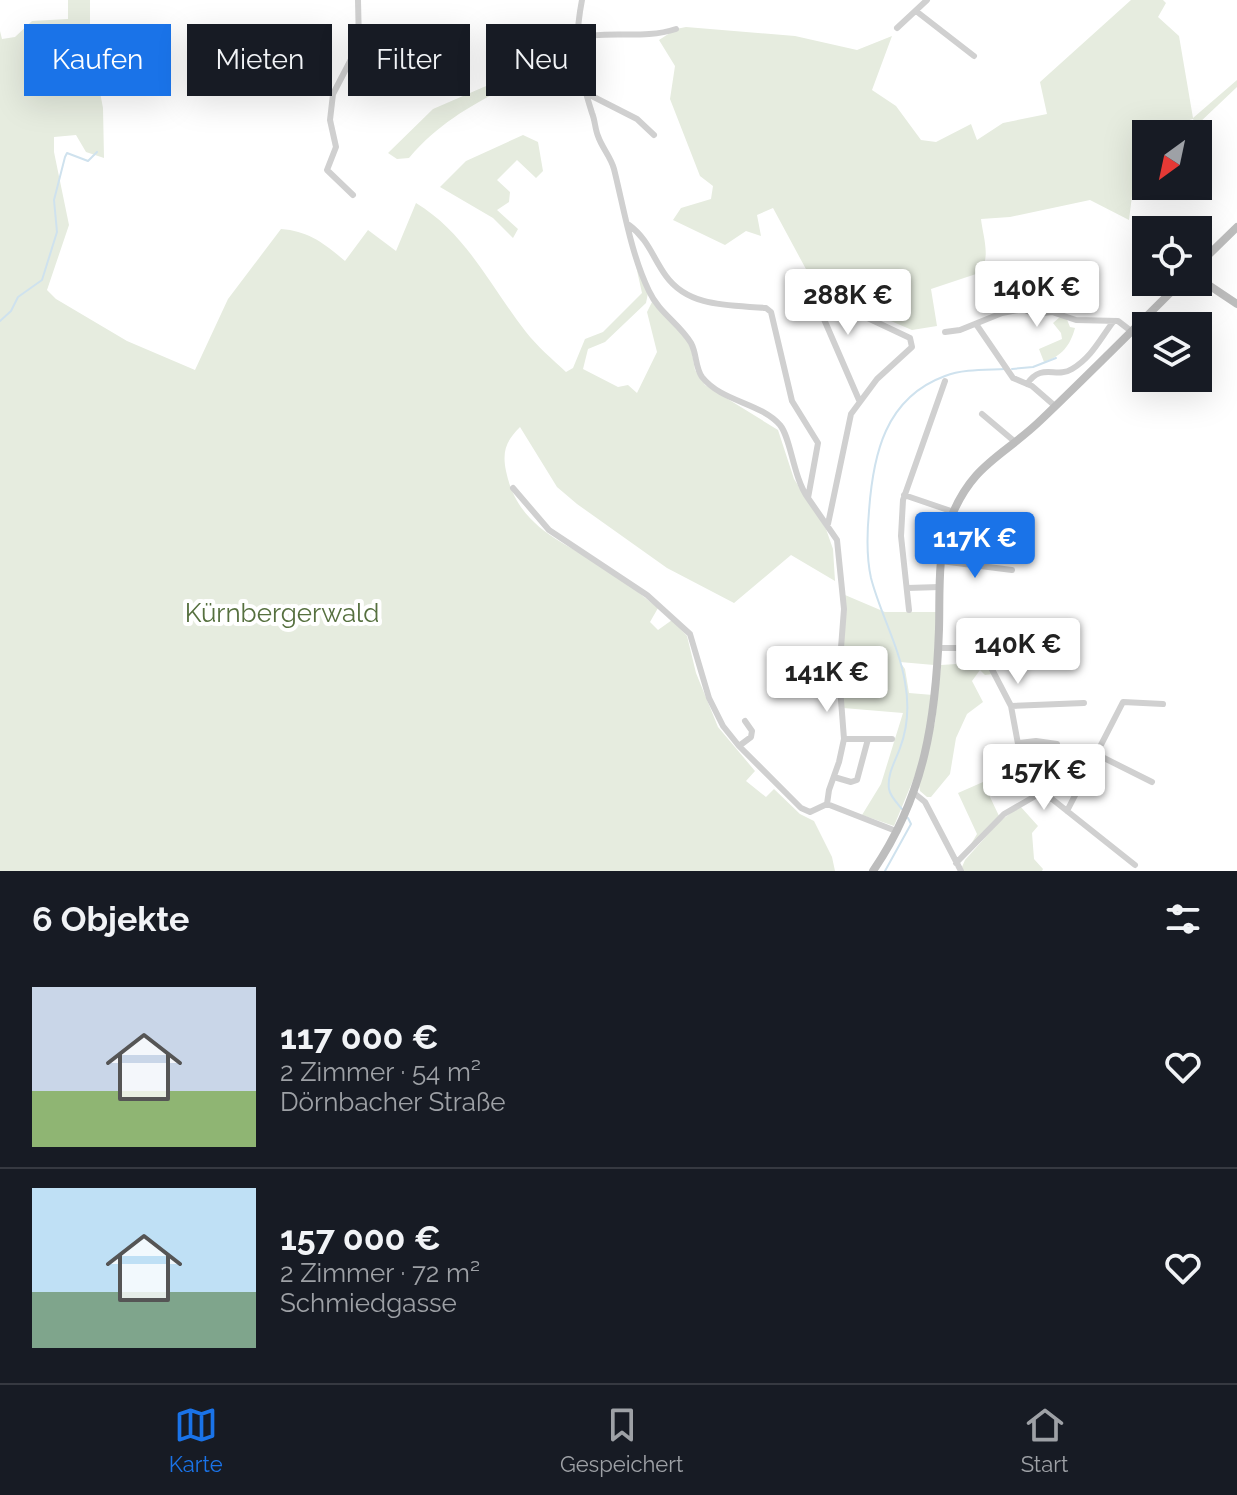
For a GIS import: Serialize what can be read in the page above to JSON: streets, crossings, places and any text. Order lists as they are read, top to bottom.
{
  "parks": ["Kürnbergerwald"],
  "north": "bottom left",
  "page": {
    "chip": [
      "Kaufen",
      "Mieten",
      "Filter",
      "Neu"
    ],
    "price": [
      "140K €",
      "288K €",
      "117K €",
      "140K €",
      "141K €",
      "157K €"
    ],
    "heading": "6 Objekte",
    "list": [
      {
        "name": "117 000 €",
        "note": "2 Zimmer · 54 m² · Dörnbacher Straße"
      },
      {
        "name": "157 000 €",
        "note": "2 Zimmer · 72 m² · Schmiedgasse"
      }
    ],
    "tabs": ["Karte", "Gespeichert", "Start"]
  }
}
